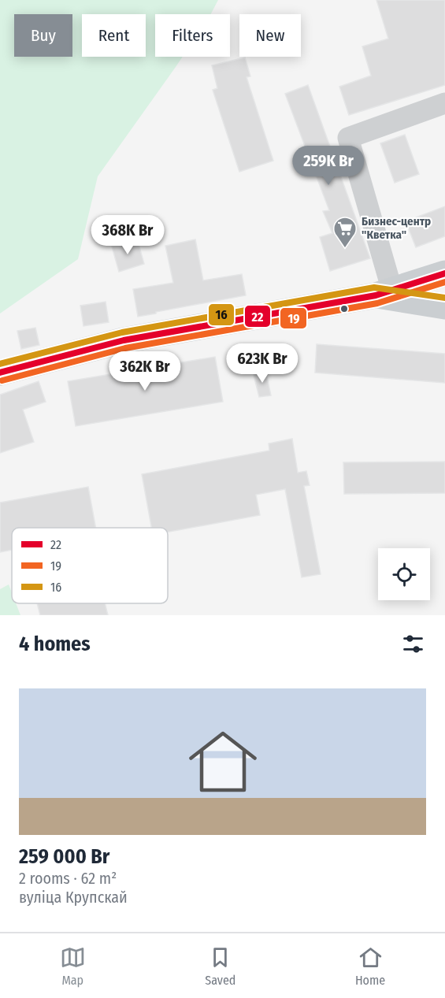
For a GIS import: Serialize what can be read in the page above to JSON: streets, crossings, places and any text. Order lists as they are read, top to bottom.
{
  "places": {
    "supermarket": ["Бизнес-центр \"Кветка\""]
  },
  "lines": ["transit line 22", "transit line 19", "transit line 16"],
  "legend": ["22", "19", "16"],
  "page": {
    "chip": [
      "Buy",
      "Rent",
      "Filters",
      "New"
    ],
    "price": [
      "259K Br",
      "368K Br",
      "623K Br",
      "362K Br"
    ],
    "heading": "4 homes",
    "list": [
      {
        "name": "259 000 Br",
        "note": "2 rooms · 62 m² · вуліца Крупскай"
      }
    ],
    "tabs": ["Map", "Saved", "Home"]
  }
}
